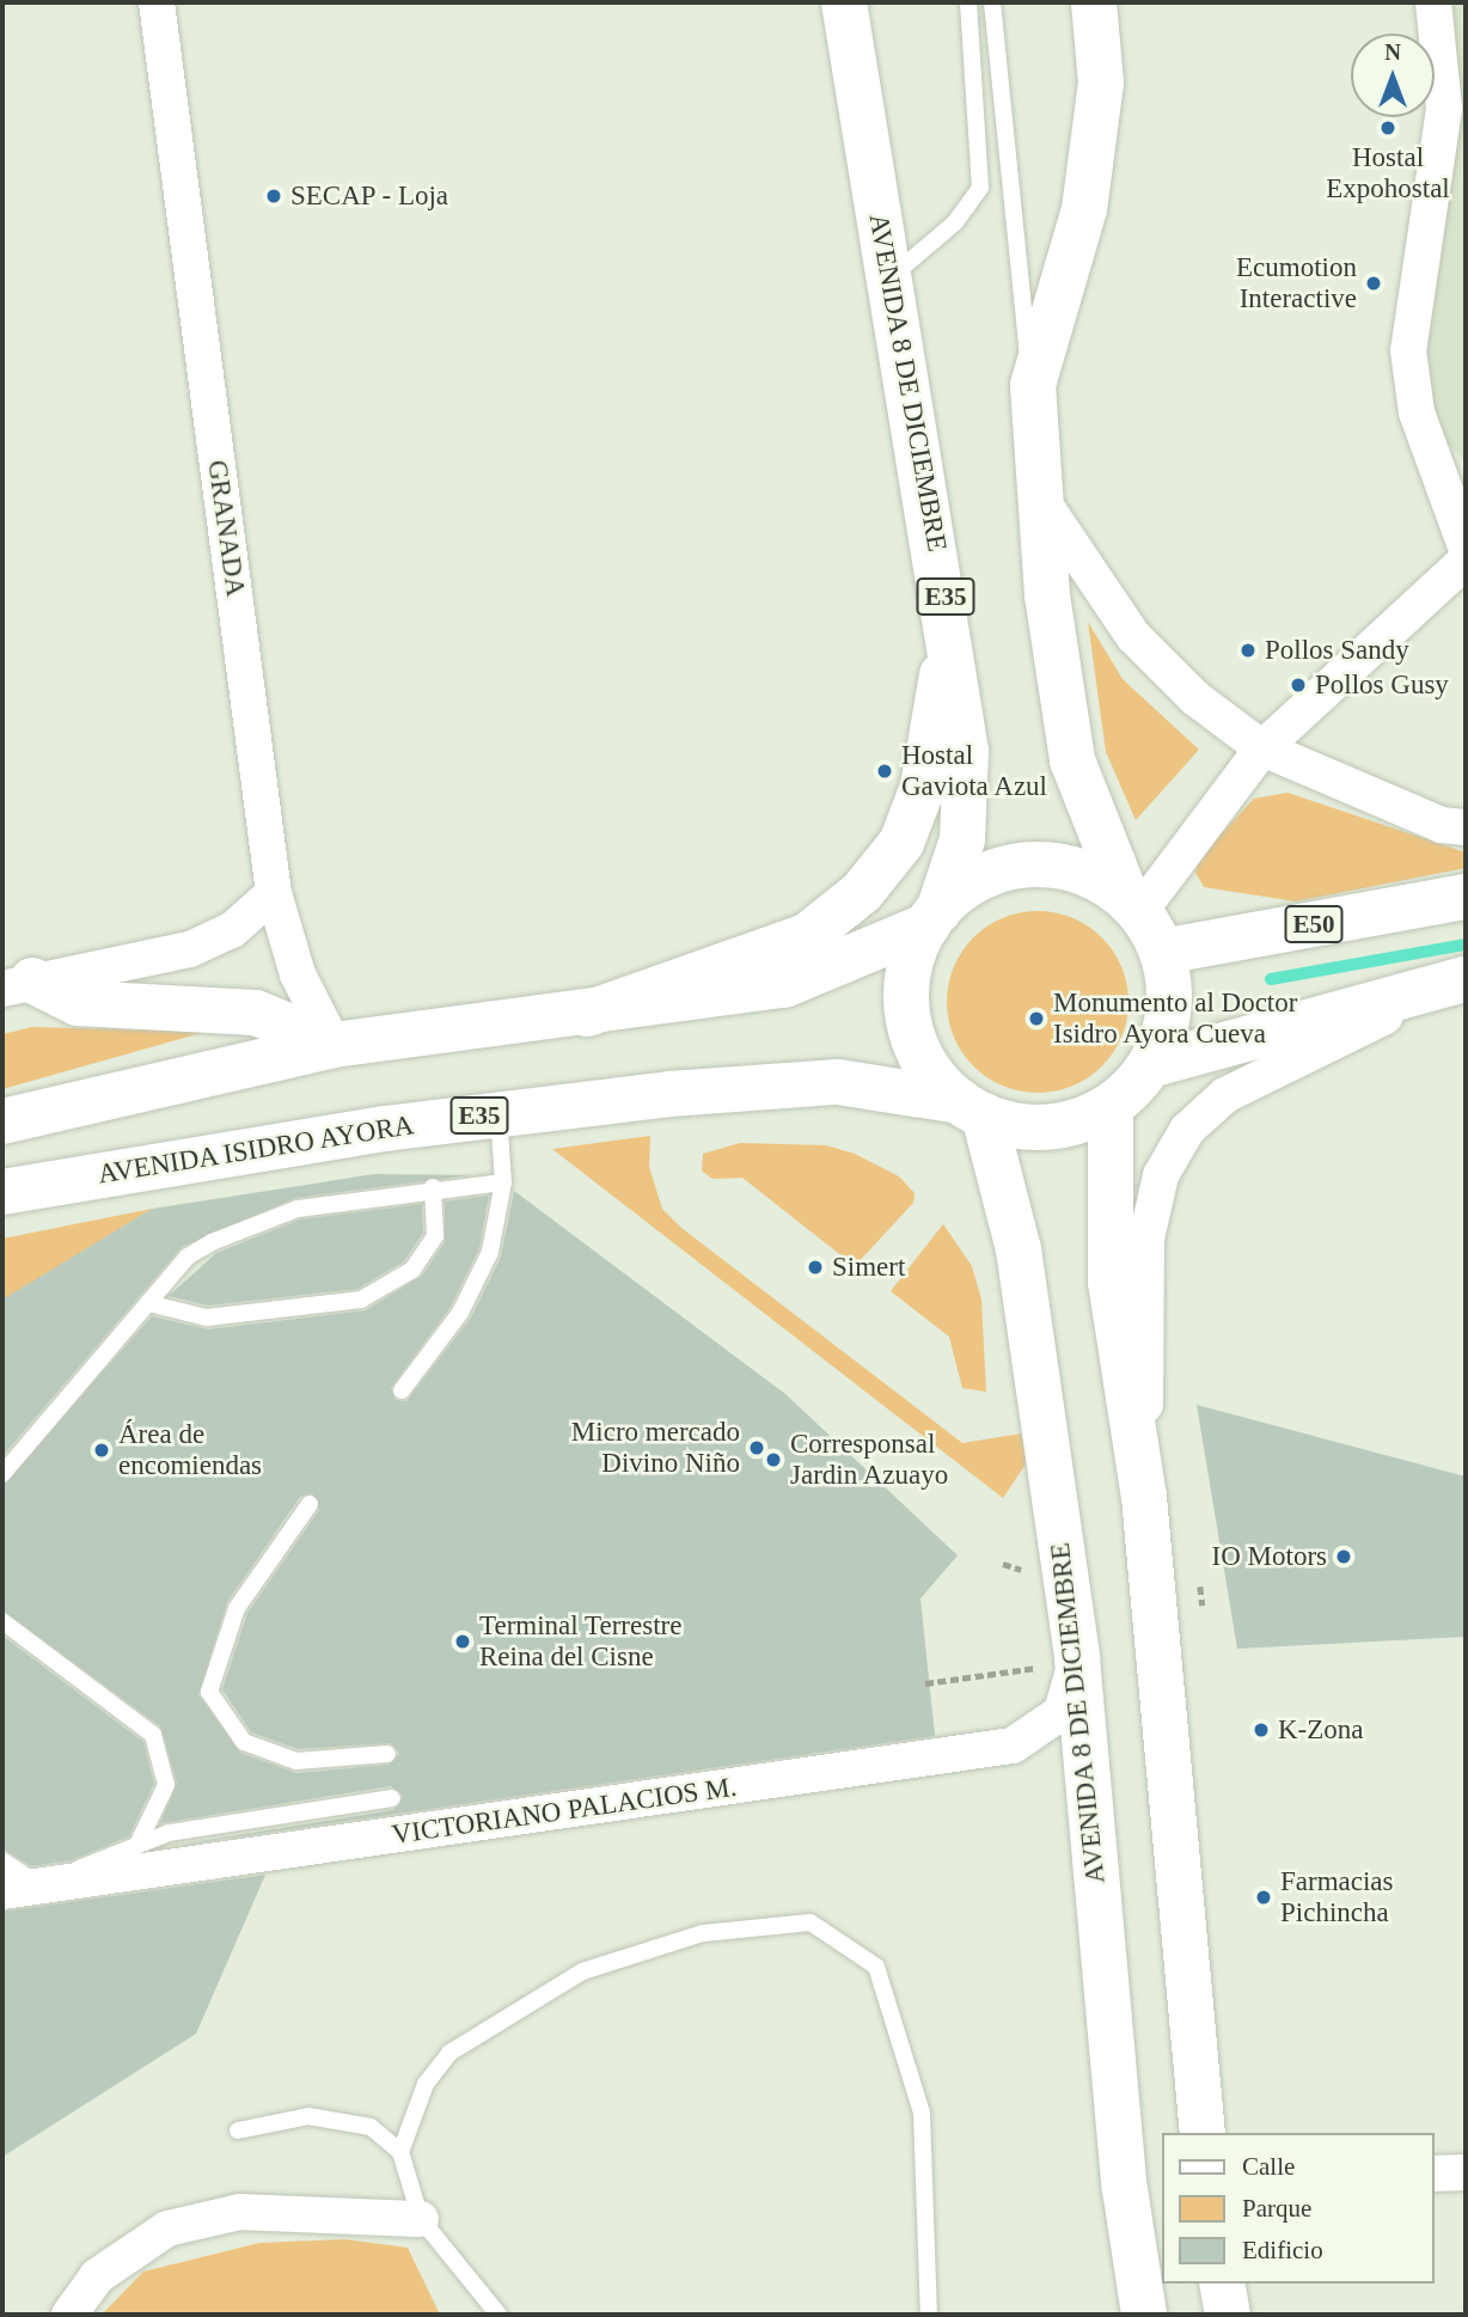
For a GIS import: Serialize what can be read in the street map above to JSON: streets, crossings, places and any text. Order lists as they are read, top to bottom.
{
  "streets": {
    "main road": [
      "AVENIDA 8 DE DICIEMBRE",
      "E35",
      "E50",
      "AVENIDA ISIDRO AYORA"
    ],
    "street": ["GRANADA", "VICTORIANO PALACIOS M."]
  },
  "crossings": [
    ["AVENIDA 8 DE DICIEMBRE", "E35"],
    ["AVENIDA 8 DE DICIEMBRE", "E50"],
    ["AVENIDA 8 DE DICIEMBRE", "AVENIDA ISIDRO AYORA"],
    ["AVENIDA 8 DE DICIEMBRE", "VICTORIANO PALACIOS M."],
    ["GRANADA", "E35"],
    ["E35", "E50"],
    ["E35", "AVENIDA ISIDRO AYORA"],
    ["E50", "AVENIDA ISIDRO AYORA"]
  ],
  "places": [
    "Hostal Expohostal",
    "SECAP - Loja",
    "Ecumotion Interactive",
    "Pollos Sandy",
    "Pollos Gusy",
    "Hostal Gaviota Azul",
    "Monumento al Doctor Isidro Ayora Cueva",
    "Simert",
    "Micro mercado Divino Niño",
    "Área de encomiendas",
    "Corresponsal Jardin Azuayo",
    "IO Motors",
    "Terminal Terrestre Reina del Cisne",
    "K-Zona",
    "Farmacias Pichincha"
  ],
  "legend": ["Calle", "Parque", "Edificio"],
  "north": "top"
}
